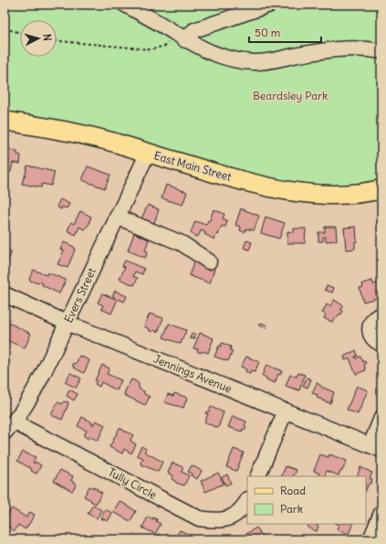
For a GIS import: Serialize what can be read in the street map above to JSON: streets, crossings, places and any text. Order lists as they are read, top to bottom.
{
  "streets": {
    "main road": ["East Main Street"],
    "street": ["Evers Street", "Jennings Avenue", "Tully Circle"]
  },
  "crossings": [
    ["East Main Street", "Evers Street"],
    ["Evers Street", "Jennings Avenue"],
    ["Evers Street", "Tully Circle"]
  ],
  "parks": ["Beardsley Park"],
  "legend": ["Road", "Park"],
  "scale_bar": "50 m",
  "north": "right"
}
